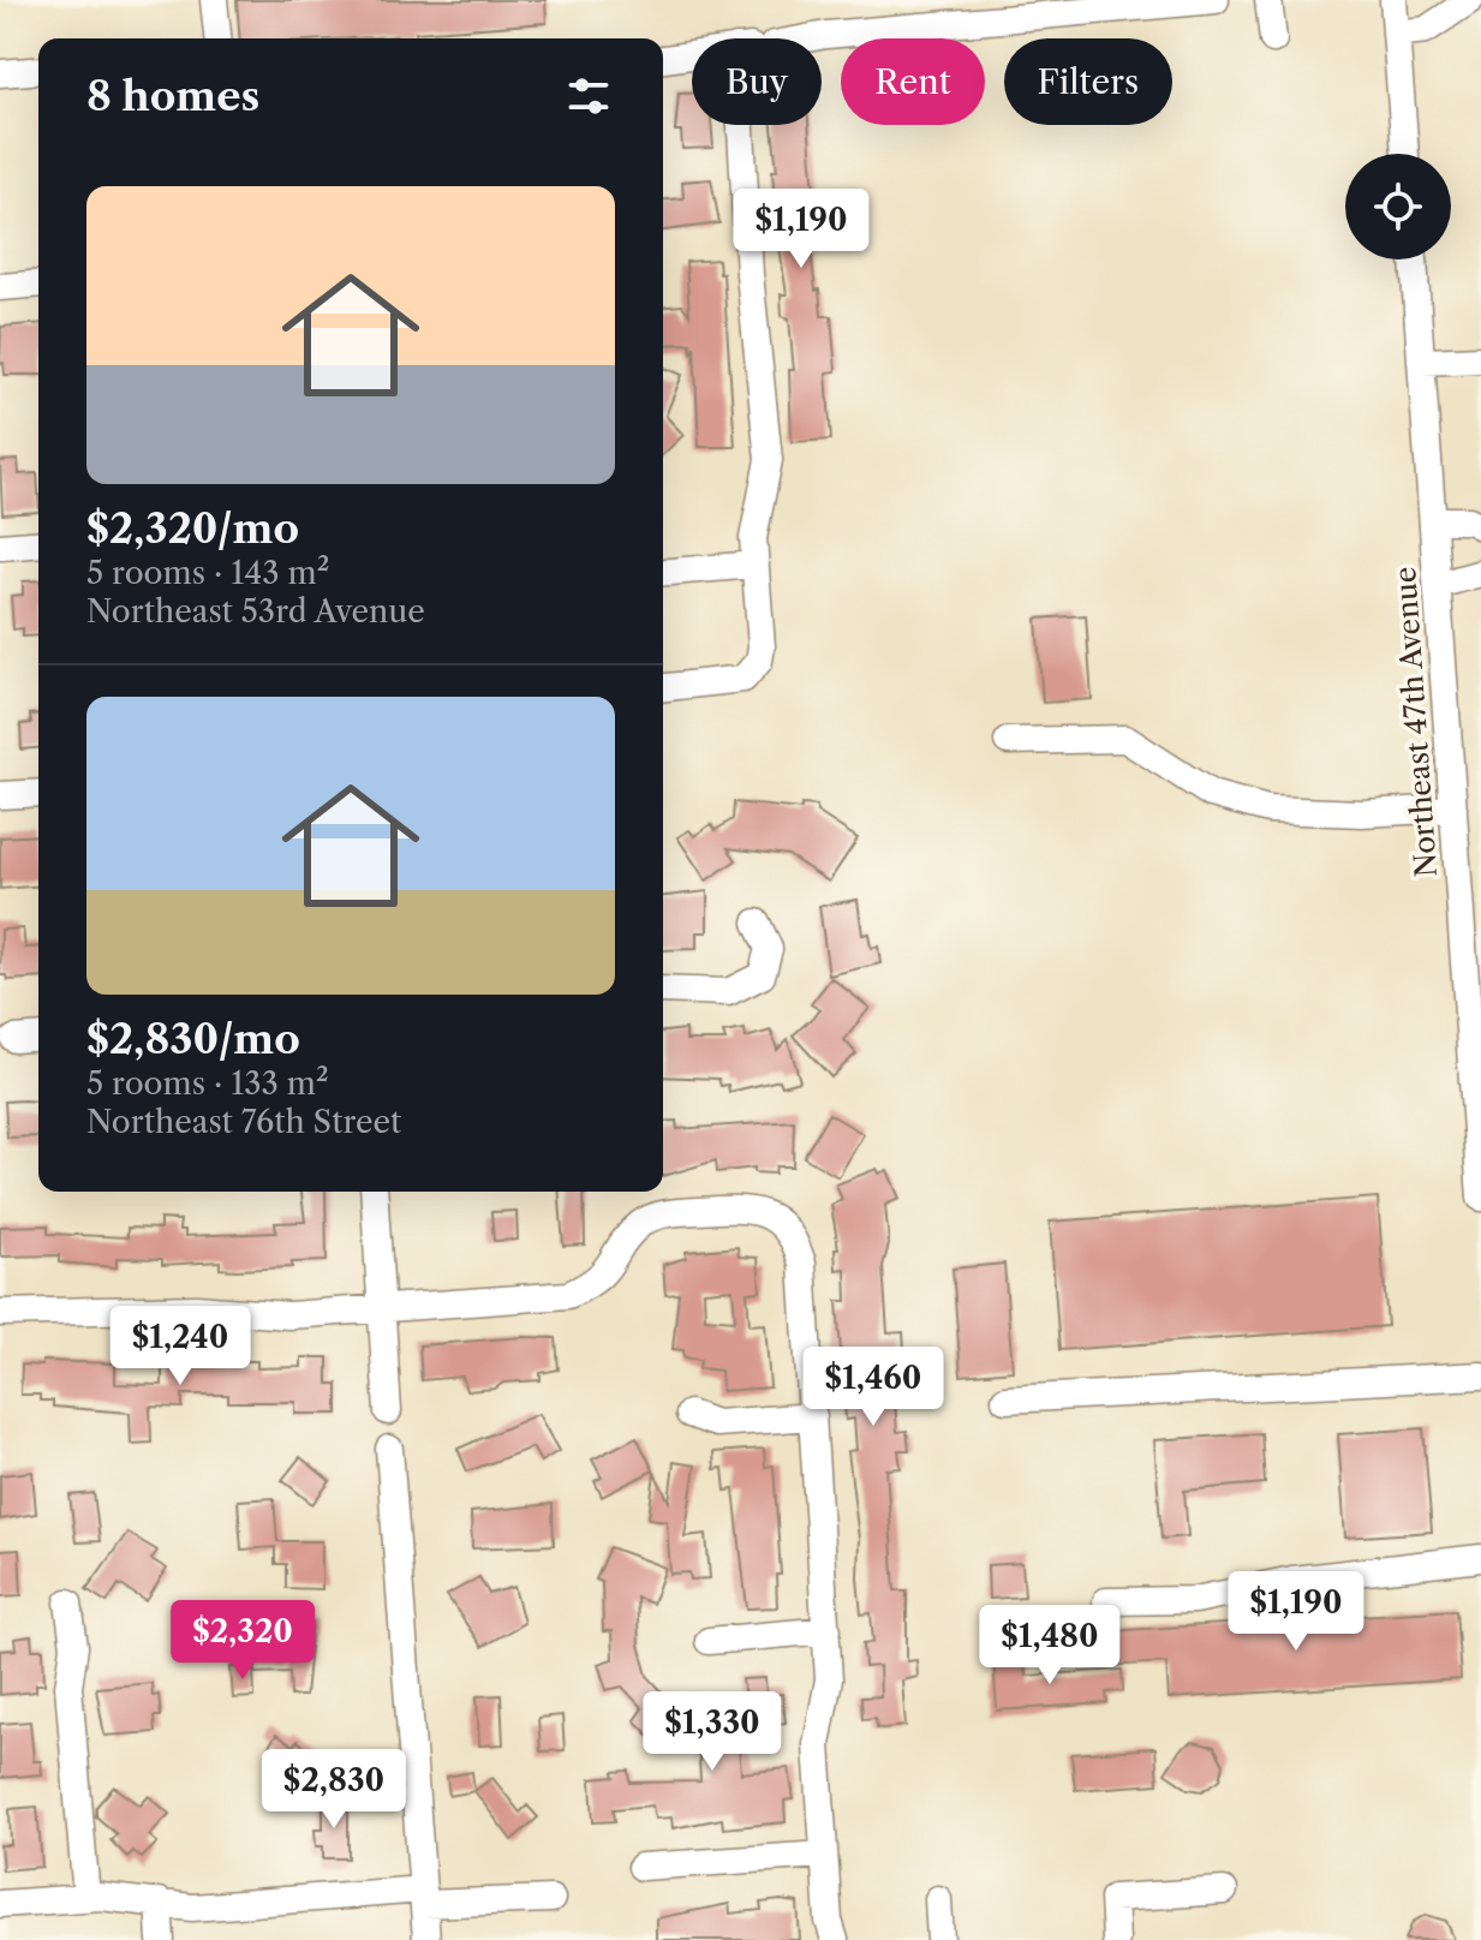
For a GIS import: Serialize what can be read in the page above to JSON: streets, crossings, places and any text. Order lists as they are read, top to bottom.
{
  "streets": {
    "street": ["Northeast 47th Avenue"]
  },
  "page": {
    "chip": ["Buy", "Rent", "Filters"],
    "heading": "8 homes",
    "list": [
      {
        "name": "$2,320/mo",
        "note": "5 rooms · 143 m² · Northeast 53rd Avenue"
      },
      {
        "name": "$2,830/mo",
        "note": "5 rooms · 133 m² · Northeast 76th Street"
      }
    ],
    "price": [
      "$1,190",
      "$1,240",
      "$1,460",
      "$1,190",
      "$2,320",
      "$1,480",
      "$1,330",
      "$2,830"
    ]
  }
}
